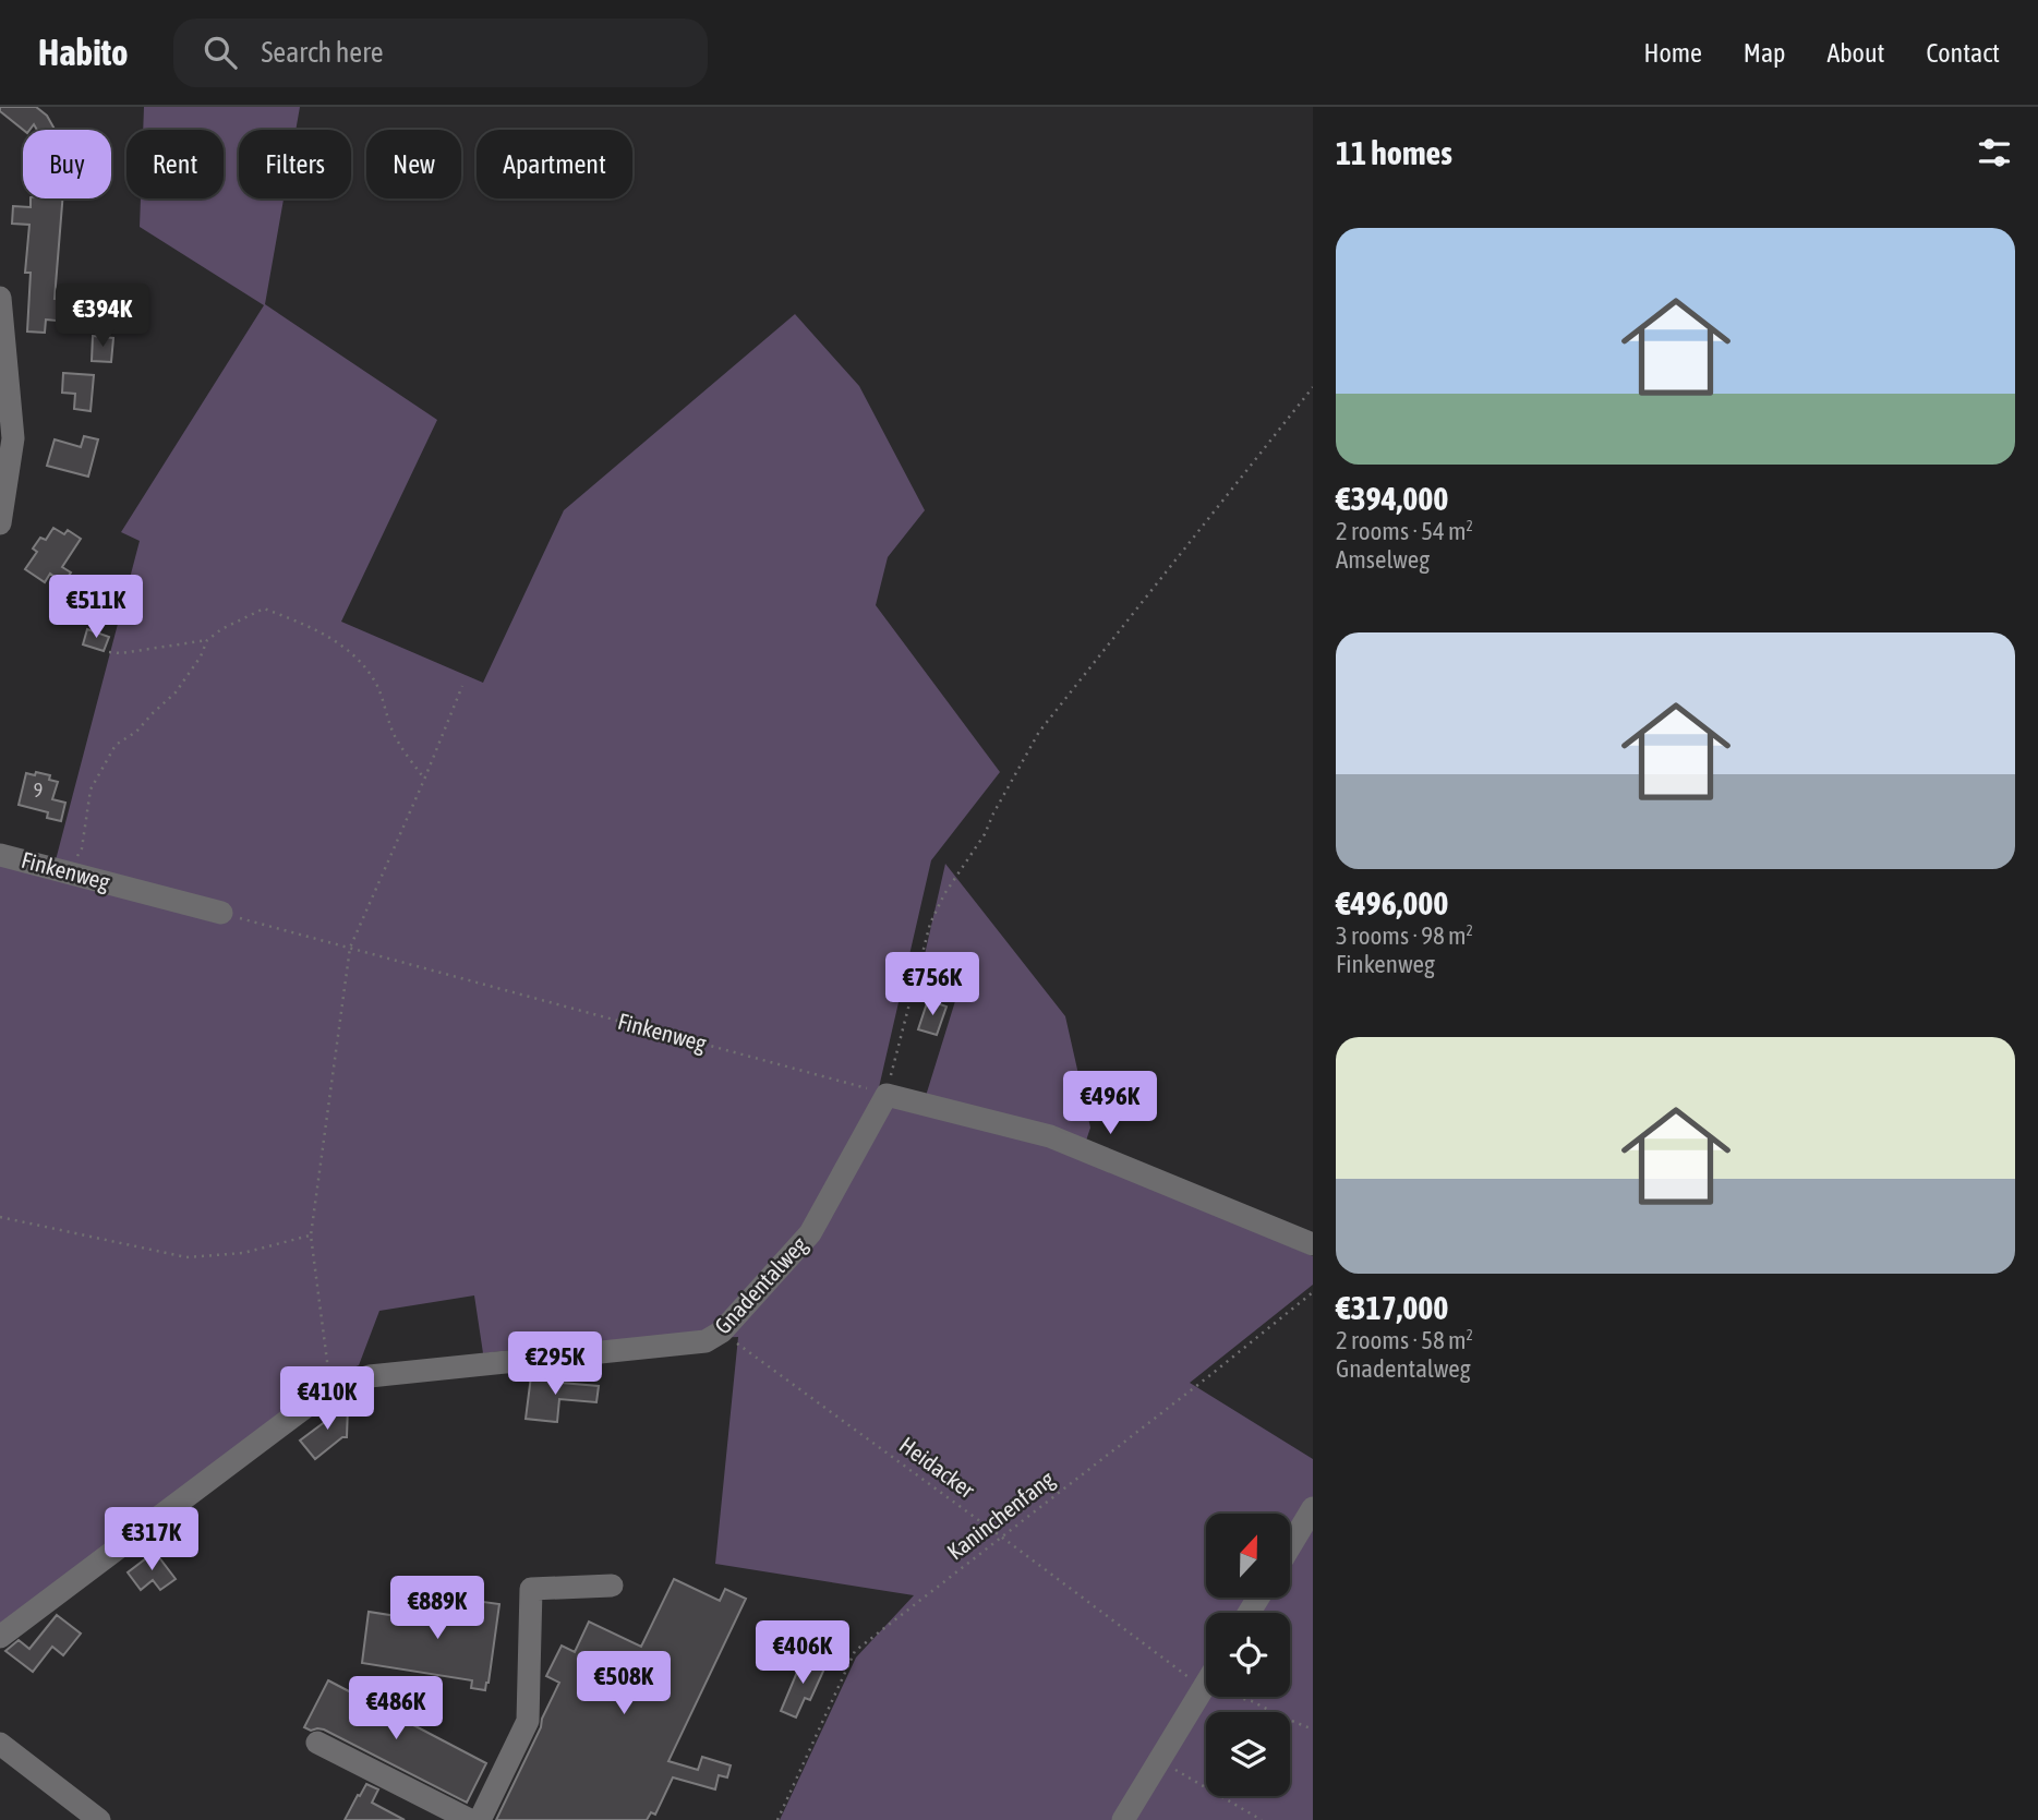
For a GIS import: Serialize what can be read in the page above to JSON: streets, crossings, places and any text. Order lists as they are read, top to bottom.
{
  "streets": {
    "street": ["Finkenweg", "Gnadentalweg"],
    "path": ["Heidacker", "Kaninchenfang"]
  },
  "crossings": [
    ["Finkenweg", "Gnadentalweg"],
    ["Gnadentalweg", "Heidacker"],
    ["Heidacker", "Kaninchenfang"]
  ],
  "house_numbers": ["9"],
  "north": "top",
  "page": {
    "header": "Habito",
    "search": "Search here",
    "nav": [
      "Home",
      "Map",
      "About",
      "Contact"
    ],
    "heading": "11 homes",
    "chip": [
      "Buy",
      "Rent",
      "Filters",
      "New",
      "Apartment"
    ],
    "list": [
      {
        "name": "€394,000",
        "note": "2 rooms · 54 m² · Amselweg"
      },
      {
        "name": "€496,000",
        "note": "3 rooms · 98 m² · Finkenweg"
      },
      {
        "name": "€317,000",
        "note": "2 rooms · 58 m² · Gnadentalweg"
      }
    ],
    "price": [
      "€394K",
      "€511K",
      "€756K",
      "€496K",
      "€295K",
      "€410K",
      "€317K",
      "€889K",
      "€406K",
      "€508K",
      "€486K"
    ]
  }
}
